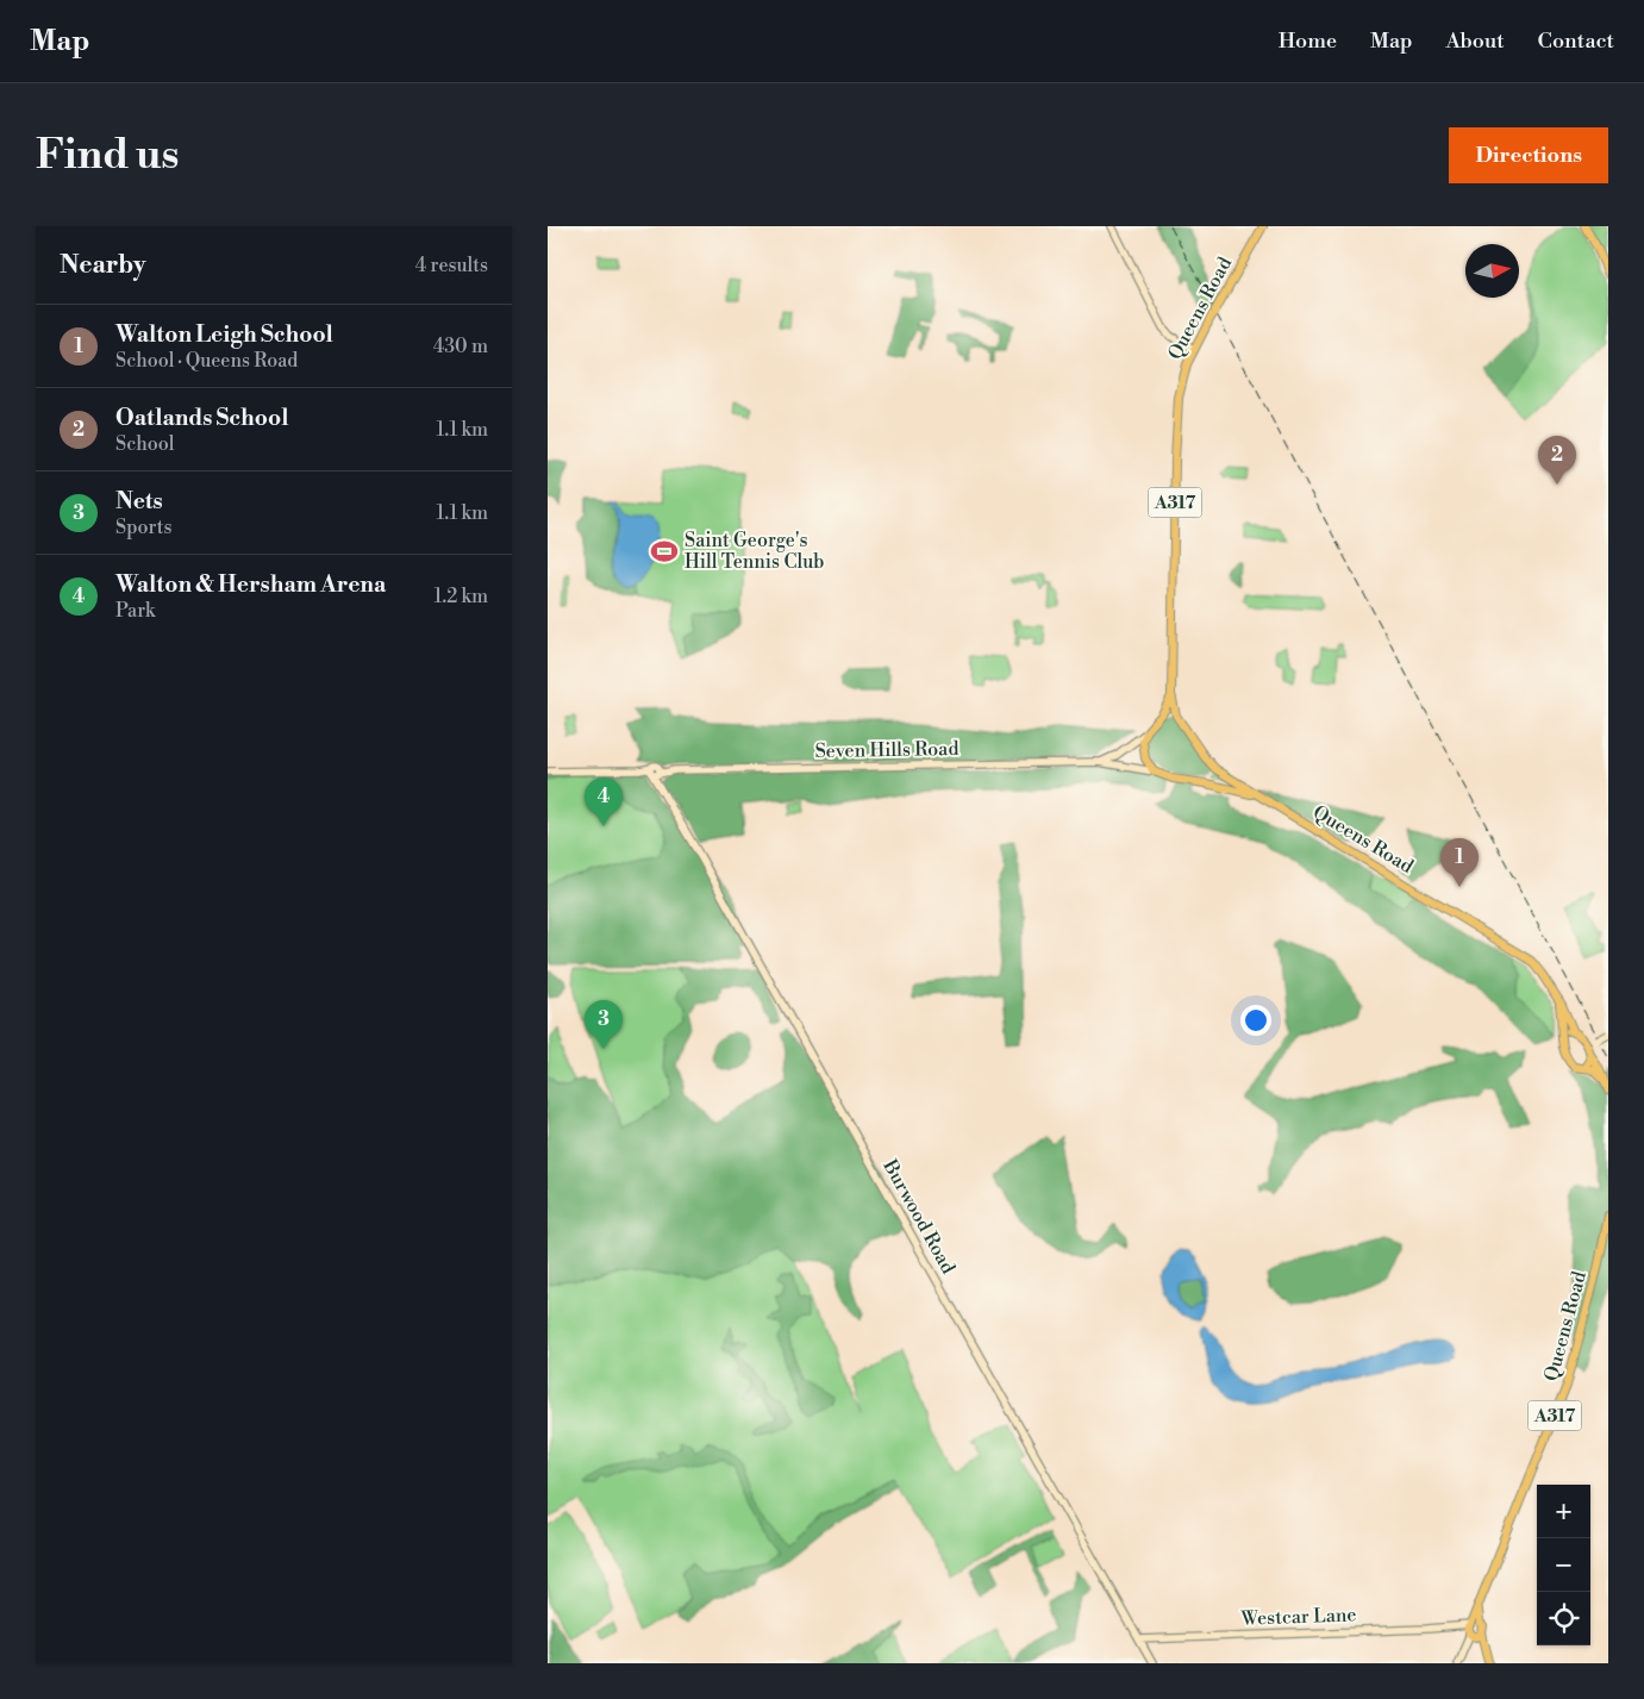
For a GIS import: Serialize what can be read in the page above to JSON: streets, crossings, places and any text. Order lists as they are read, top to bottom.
{
  "streets": {
    "main road": ["Queens Road", "A317"],
    "street": ["Seven Hills Road", "Burwood Road", "Westcar Lane"]
  },
  "crossings": [
    ["Queens Road", "A317"],
    ["Queens Road", "Westcar Lane"],
    ["A317", "Seven Hills Road"],
    ["A317", "Westcar Lane"],
    ["Seven Hills Road", "Burwood Road"],
    ["Burwood Road", "Westcar Lane"]
  ],
  "places": {
    "sports": ["Saint George's Hill Tennis Club"]
  },
  "north": "right",
  "page": {
    "header": "Map",
    "nav": [
      "Home",
      "Map",
      "About",
      "Contact"
    ],
    "buttons": "Directions",
    "title": "Find us",
    "heading": ["Nearby", "4 results"],
    "list": [
      {
        "mark": "1",
        "name": "Walton Leigh School",
        "note": "School · Queens Road",
        "value": "430 m"
      },
      {
        "mark": "2",
        "name": "Oatlands School",
        "note": "School",
        "value": "1.1 km"
      },
      {
        "mark": "3",
        "name": "Nets",
        "note": "Sports",
        "value": "1.1 km"
      },
      {
        "mark": "4",
        "name": "Walton & Hersham Arena",
        "note": "Park",
        "value": "1.2 km"
      }
    ],
    "pins": [
      "2",
      "4",
      "1",
      "3"
    ],
    "map_buttons": ["+", "−"]
  }
}
